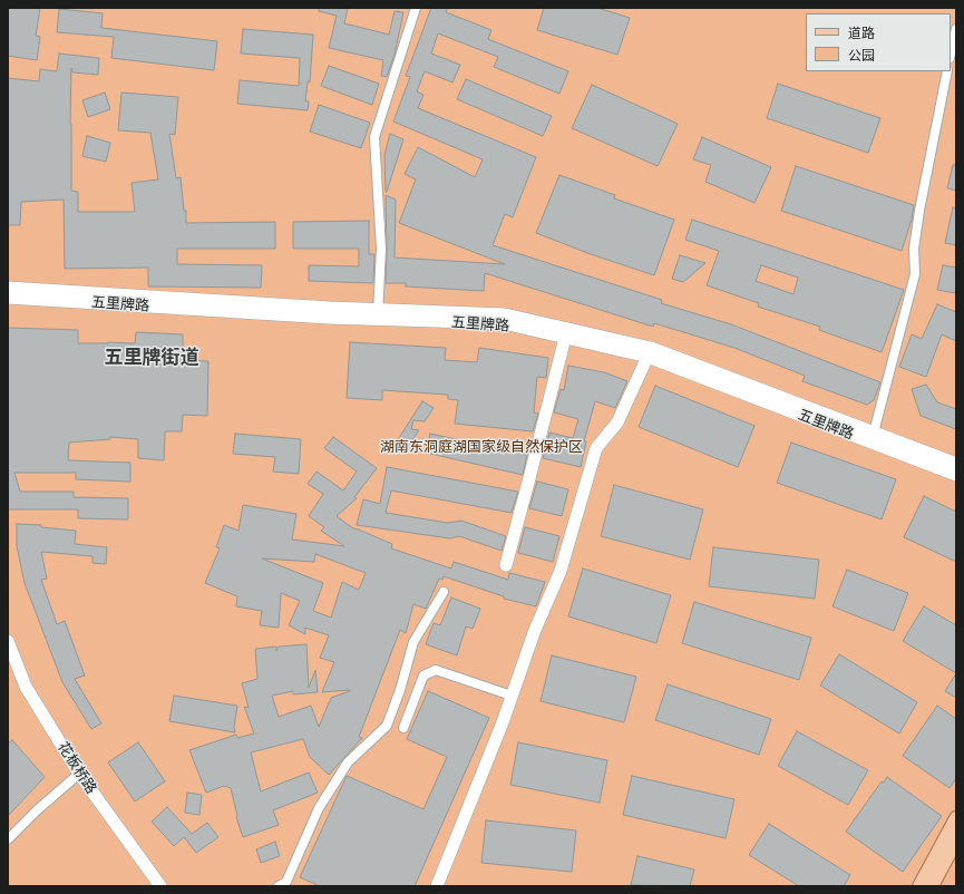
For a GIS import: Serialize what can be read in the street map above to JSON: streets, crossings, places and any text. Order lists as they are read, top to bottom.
{
  "streets": {
    "main road": ["五里牌路", "花板桥路"]
  },
  "districts": ["五里牌街道"],
  "parks": ["湖南东洞庭湖国家级自然保护区"],
  "legend": ["道路", "公园"]
}
